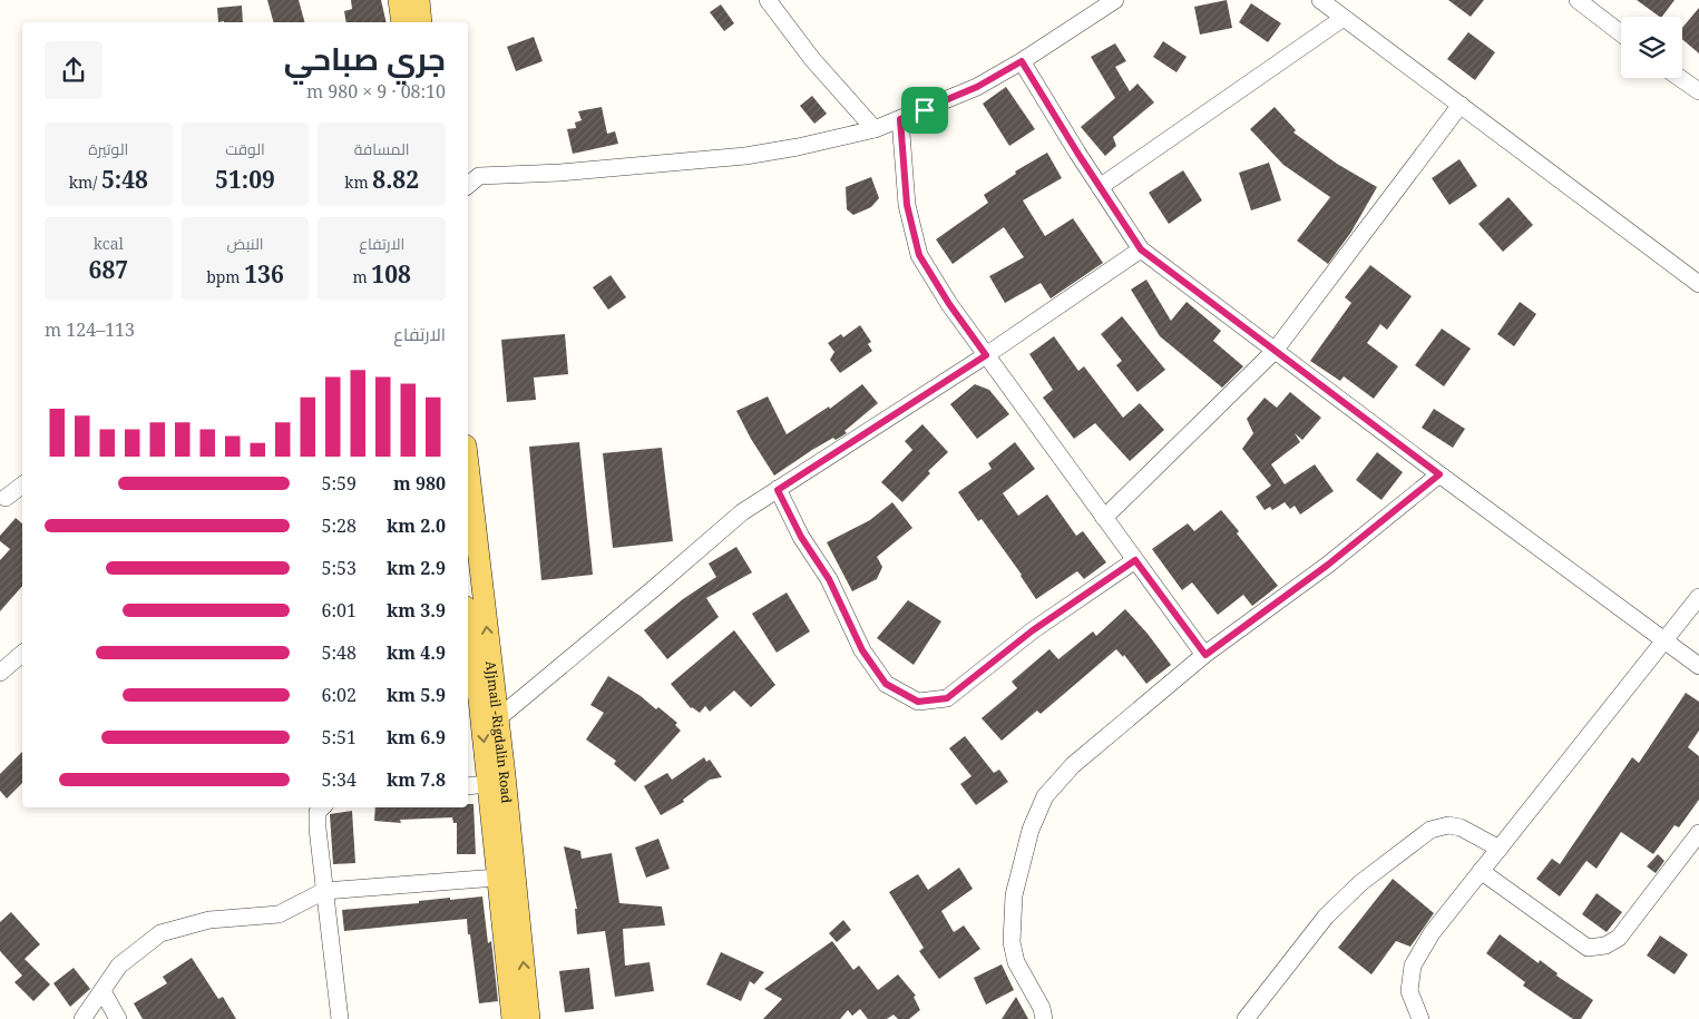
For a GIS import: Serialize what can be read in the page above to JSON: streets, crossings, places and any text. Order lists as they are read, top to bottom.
{
  "streets": {
    "main road": ["AJjmail -Rigdalin Road"]
  },
  "page": {
    "heading": ["جري صباحي", "08:10 · 9 × 980 m"],
    "stats": [
      ["المسافة", "8.82 km"],
      ["الوقت", "51:09"],
      ["الوتيرة", "5:48 /km"],
      ["الارتفاع", "108 m"],
      ["النبض", "136 bpm"],
      ["kcal", "687"]
    ],
    "chart": ["الارتفاع", "113–124 m"],
    "list": [
      {
        "name": "980 m",
        "note": "5:59"
      },
      {
        "name": "2.0 km",
        "note": "5:28"
      },
      {
        "name": "2.9 km",
        "note": "5:53"
      },
      {
        "name": "3.9 km",
        "note": "6:01"
      },
      {
        "name": "4.9 km",
        "note": "5:48"
      },
      {
        "name": "5.9 km",
        "note": "6:02"
      },
      {
        "name": "6.9 km",
        "note": "5:51"
      },
      {
        "name": "7.8 km",
        "note": "5:34"
      }
    ]
  }
}
